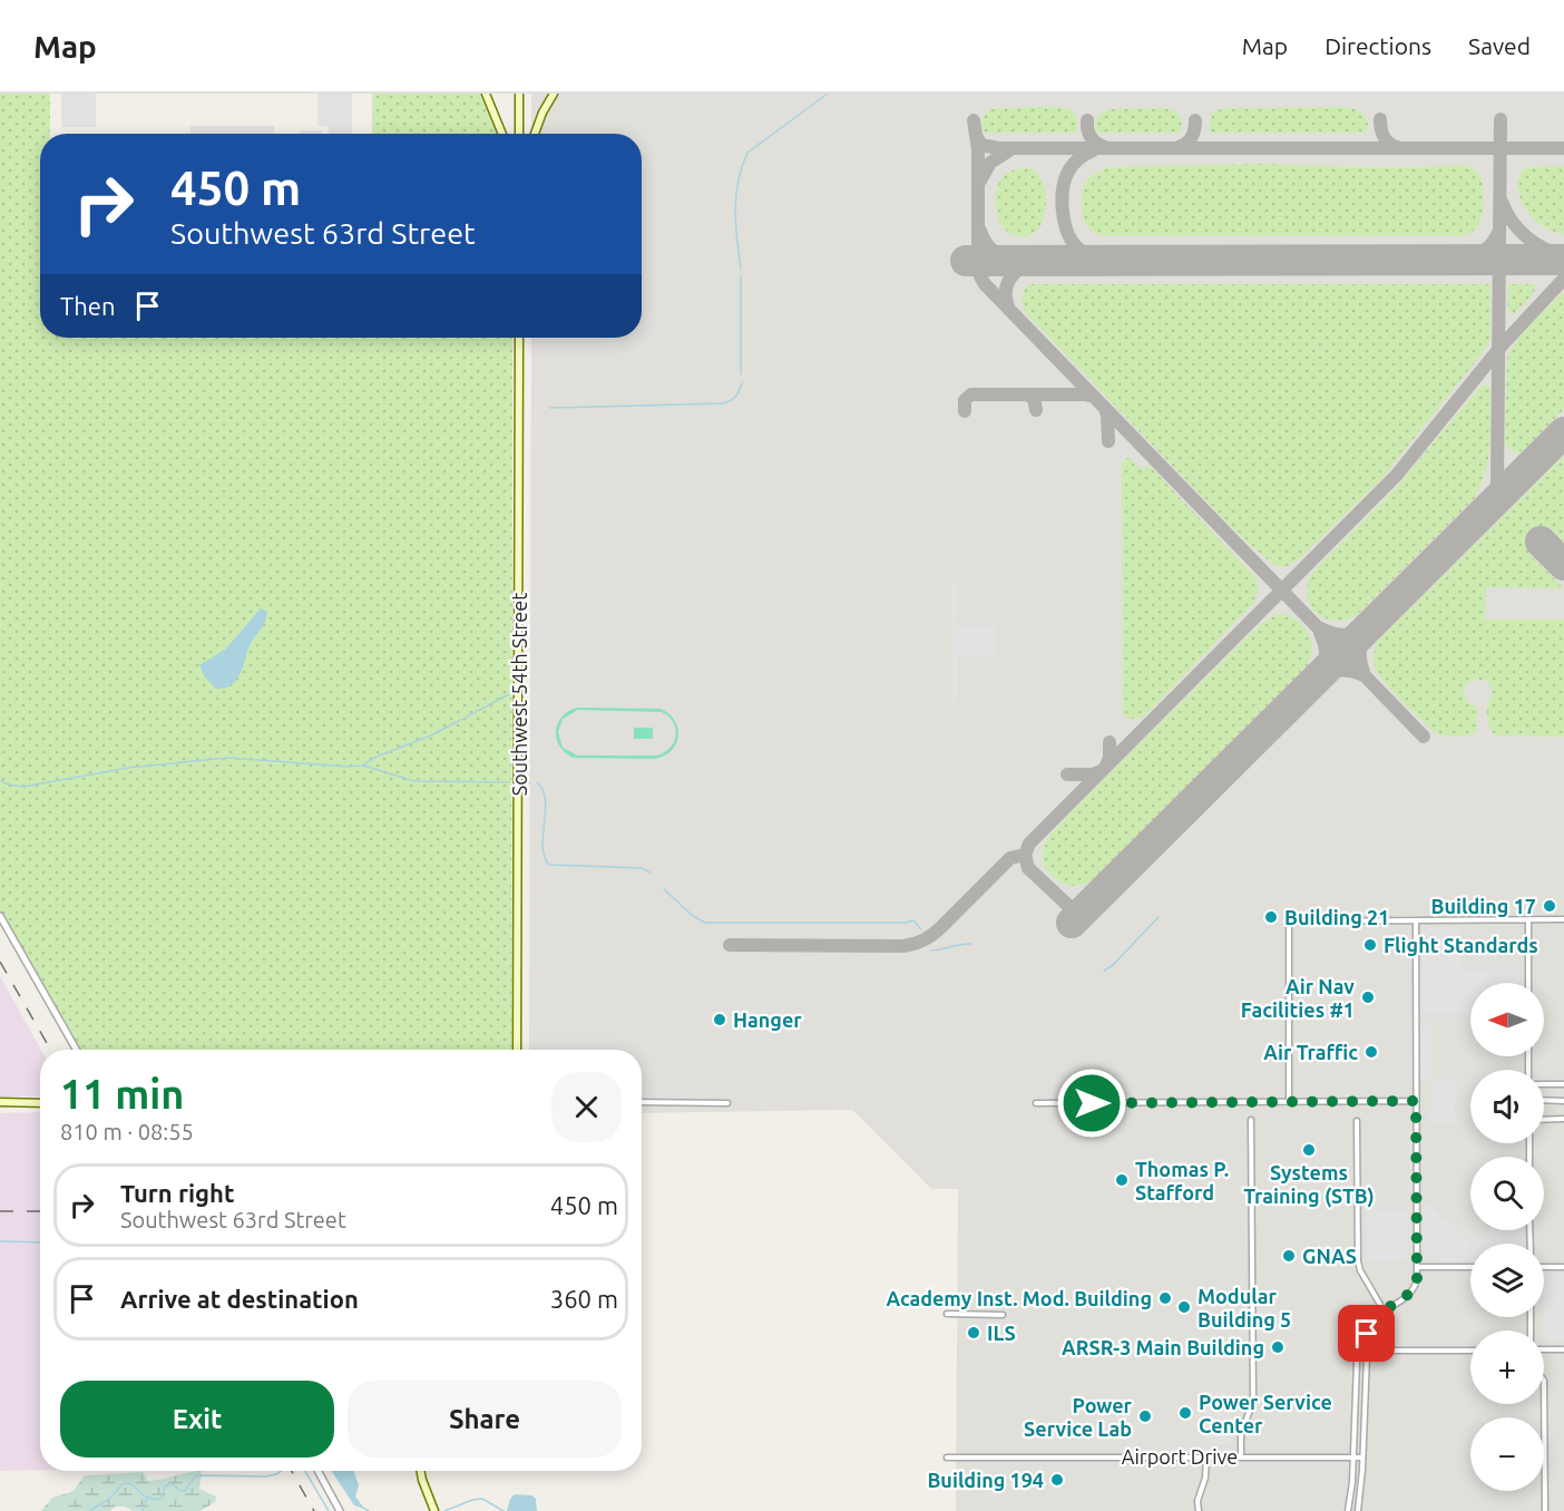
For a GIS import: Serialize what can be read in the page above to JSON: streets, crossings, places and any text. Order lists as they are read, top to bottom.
{
  "streets": {
    "main road": ["Southwest 54th Street"],
    "street": ["Airport Drive"]
  },
  "places": [
    "Building 17",
    "Building 21",
    "Flight Standards",
    "Air Nav Facilities #1",
    "Hanger",
    "Air Traffic",
    "Systems Training (STB)",
    "Thomas P. Stafford",
    "GNAS",
    "Academy Inst. Mod. Building",
    "Modular Building 5",
    "ILS",
    "ARSR-3 Main Building",
    "Power Service Center",
    "Power Service Lab",
    "Building 194"
  ],
  "north": "left",
  "page": {
    "header": "Map",
    "nav": ["Map", "Directions", "Saved"],
    "turn": ["450 m", "Southwest 63rd Street"],
    "then": "Then",
    "map_buttons": ["+", "−"],
    "heading": ["11 min", "810 m · 08:55"],
    "list": [
      {
        "name": "Turn right",
        "note": "Southwest 63rd Street",
        "value": "450 m"
      },
      {
        "name": "Arrive at destination",
        "value": "360 m"
      }
    ],
    "buttons": ["Exit", "Share"]
  }
}
